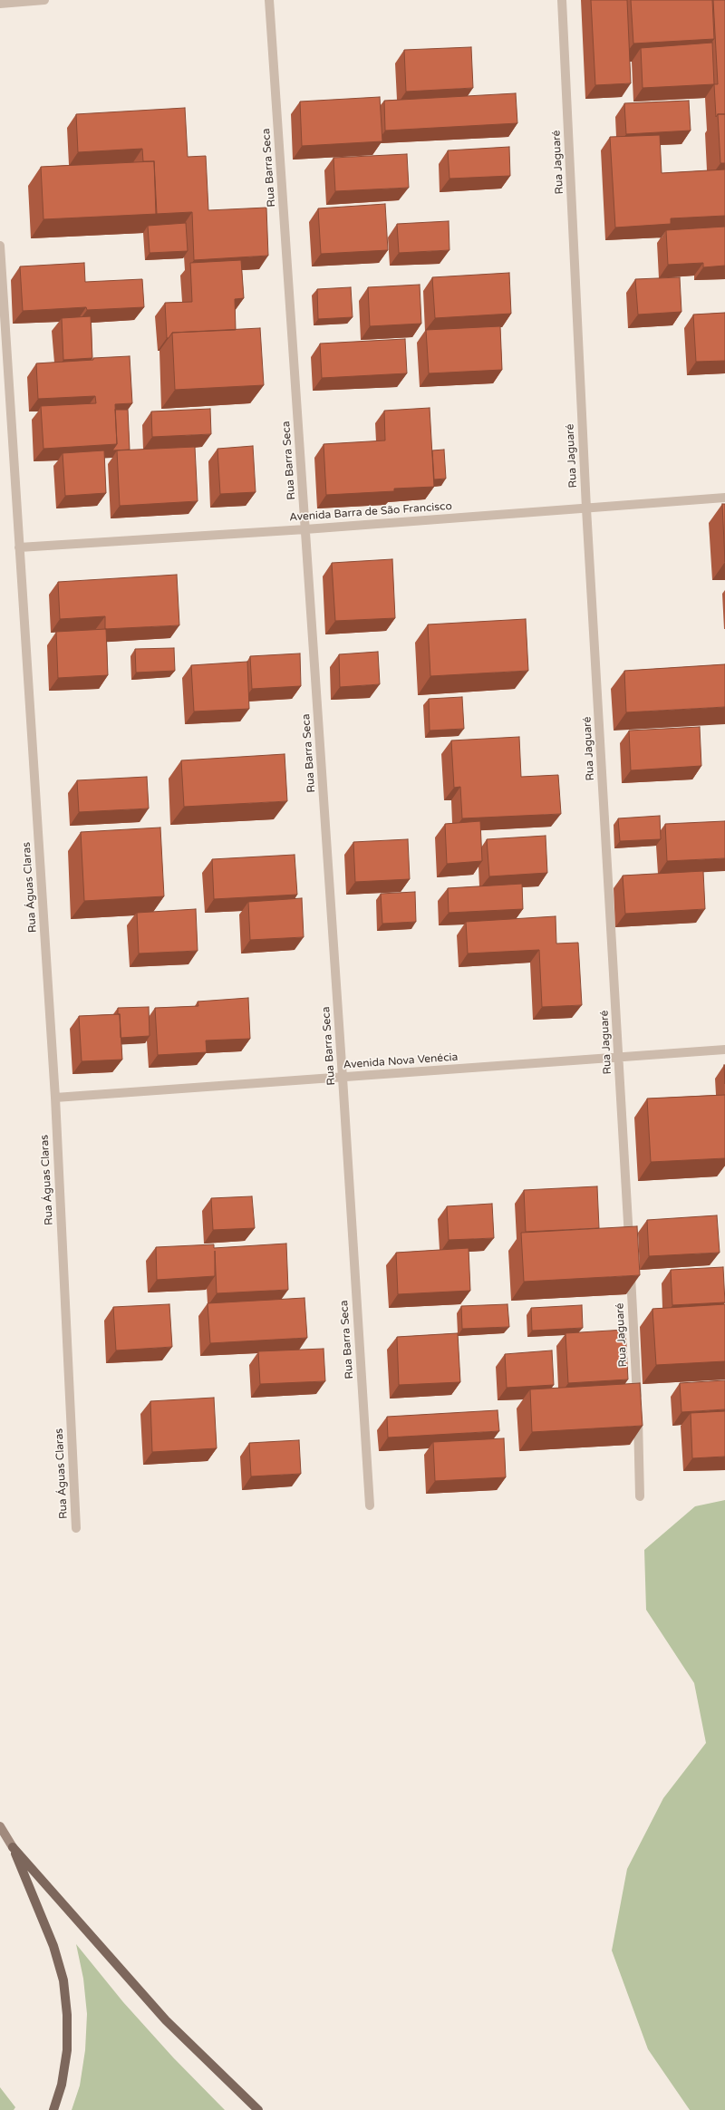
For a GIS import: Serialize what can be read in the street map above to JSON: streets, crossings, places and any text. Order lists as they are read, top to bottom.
{
  "streets": {
    "street": [
      "Rua Jaguaré",
      "Rua Barra Seca",
      "Avenida Barra de São Francisco",
      "Rua Águas Claras",
      "Avenida Nova Venécia"
    ]
  },
  "crossings": [
    ["Rua Jaguaré", "Avenida Barra de São Francisco"],
    ["Rua Jaguaré", "Avenida Nova Venécia"],
    ["Rua Barra Seca", "Avenida Barra de São Francisco"],
    ["Rua Barra Seca", "Avenida Nova Venécia"],
    ["Avenida Barra de São Francisco", "Rua Águas Claras"],
    ["Rua Águas Claras", "Avenida Nova Venécia"]
  ]
}
